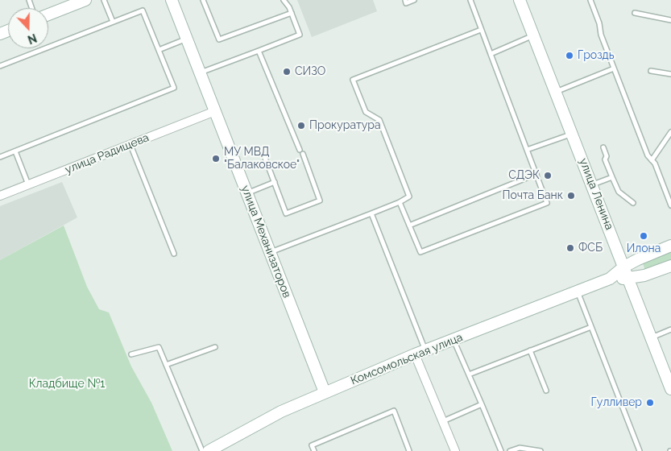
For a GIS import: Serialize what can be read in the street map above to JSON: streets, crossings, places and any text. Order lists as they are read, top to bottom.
{
  "streets": {
    "main road": ["улица Ленина", "улица Механизаторов", "Комсомольская улица"],
    "street": ["улица Радищева"]
  },
  "crossings": [
    ["улица Радищева", "улица Механизаторов"],
    ["улица Ленина", "Комсомольская улица"],
    ["улица Механизаторов", "Комсомольская улица"]
  ],
  "parks": ["Кладбище №1"],
  "places": [
    "Гроздь",
    "СИЗО",
    "Прокуратура",
    "МУ МВД \"Балаковское\"",
    "СДЭК",
    "Почта Банк",
    "Илона",
    "ФСБ",
    "Гулливер"
  ],
  "north": "bottom"
}
